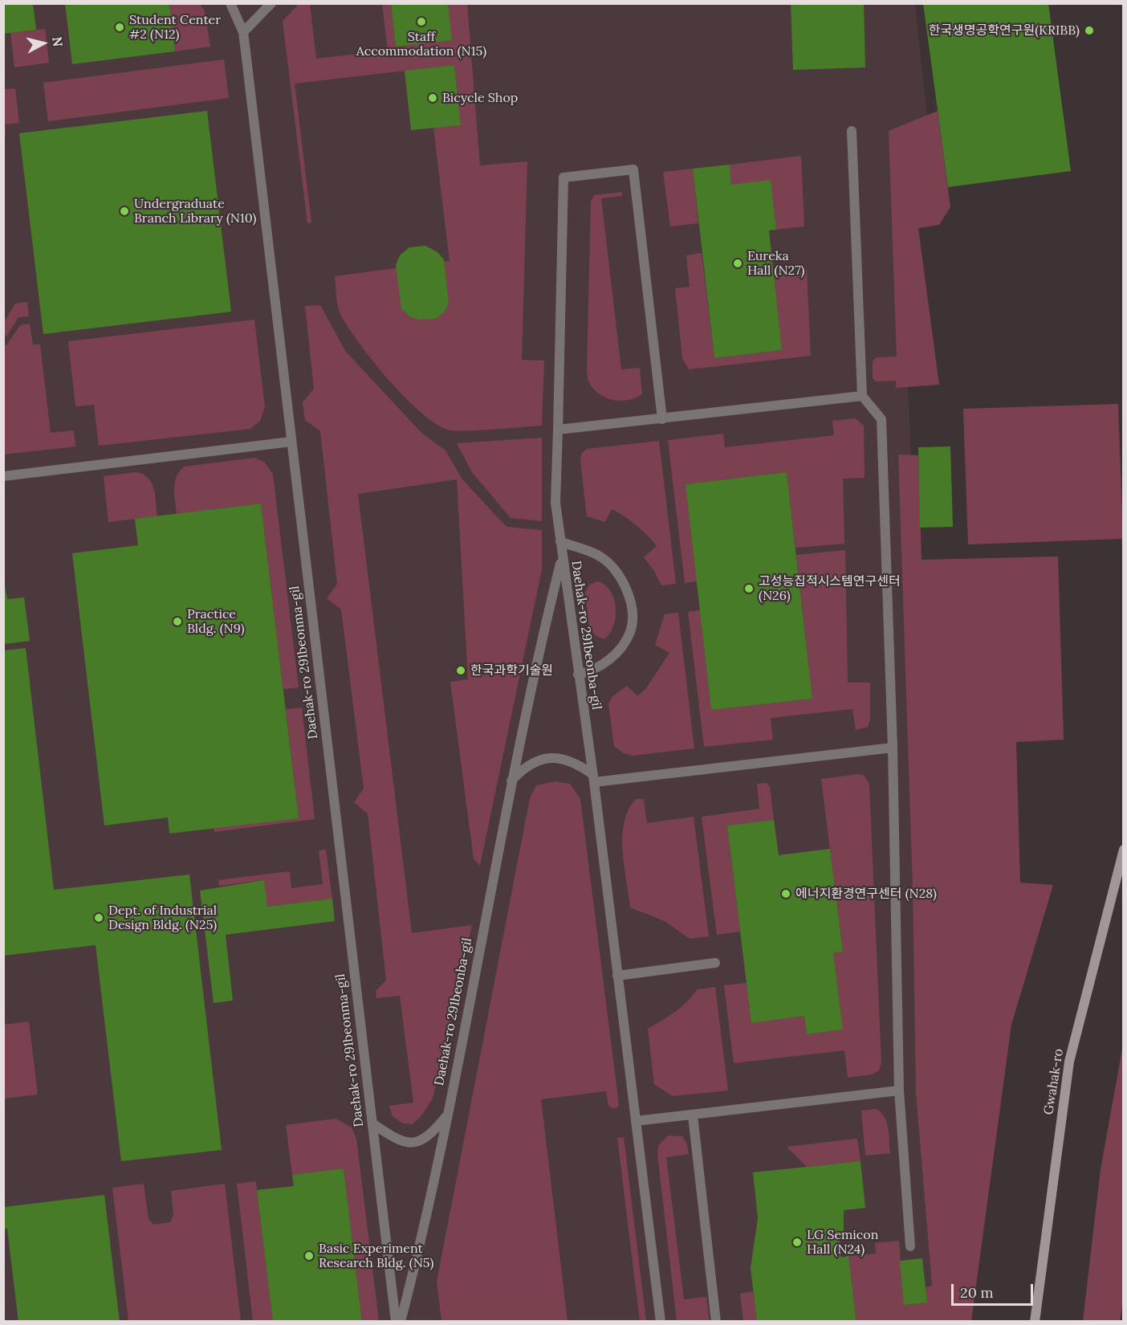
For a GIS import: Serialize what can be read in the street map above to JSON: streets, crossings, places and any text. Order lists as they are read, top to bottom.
{
  "streets": {
    "main road": ["Gwahak-ro"],
    "street": ["Daehak-ro 291beonba-gil", "Daehak-ro 291beonma-gil"]
  },
  "places": [
    "Staff Accommodation (N15)",
    "Student Center #2 (N12)",
    "한국생명공학연구원(KRIBB)",
    "Bicycle Shop",
    "Undergraduate Branch Library (N10)",
    "Eureka Hall (N27)",
    "고성능집적시스템연구센터 (N26)",
    "Practice Bldg. (N9)",
    "한국과학기술원",
    "에너지환경연구센터 (N28)",
    "Dept. of Industrial Design Bldg. (N25)",
    "LG Semicon Hall (N24)",
    "Basic Experiment Research Bldg. (N5)"
  ],
  "scale_bar": "20 m",
  "north": "right"
}
